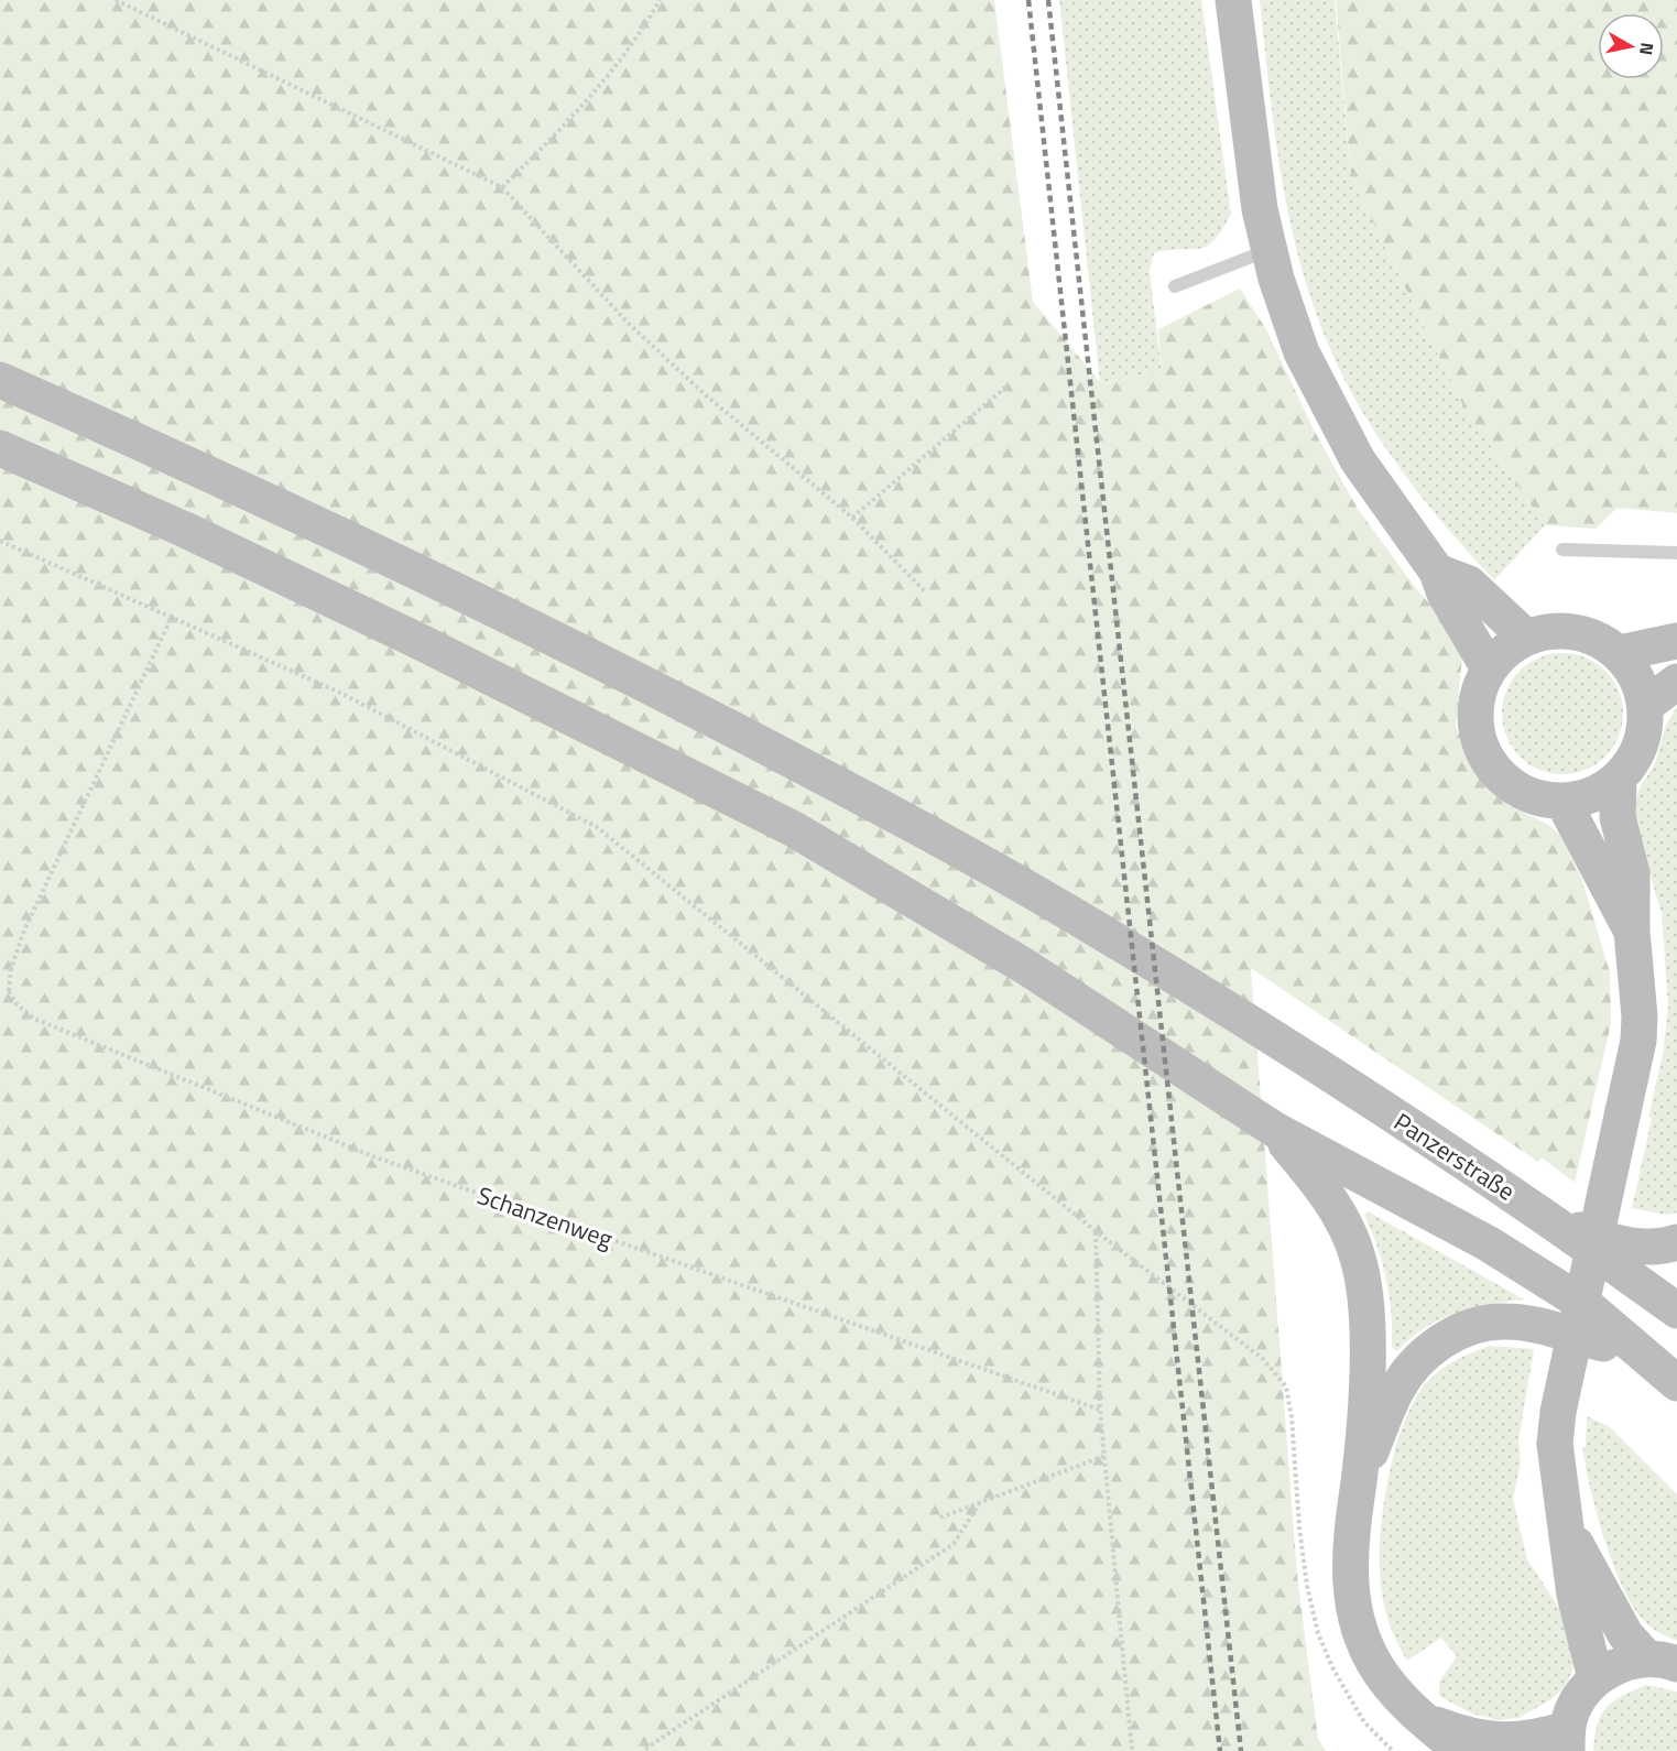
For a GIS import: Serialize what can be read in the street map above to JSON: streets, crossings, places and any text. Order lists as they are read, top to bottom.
{
  "streets": {
    "main road": ["Panzerstraße"],
    "path": ["Schanzenweg"]
  },
  "north": "right"
}
